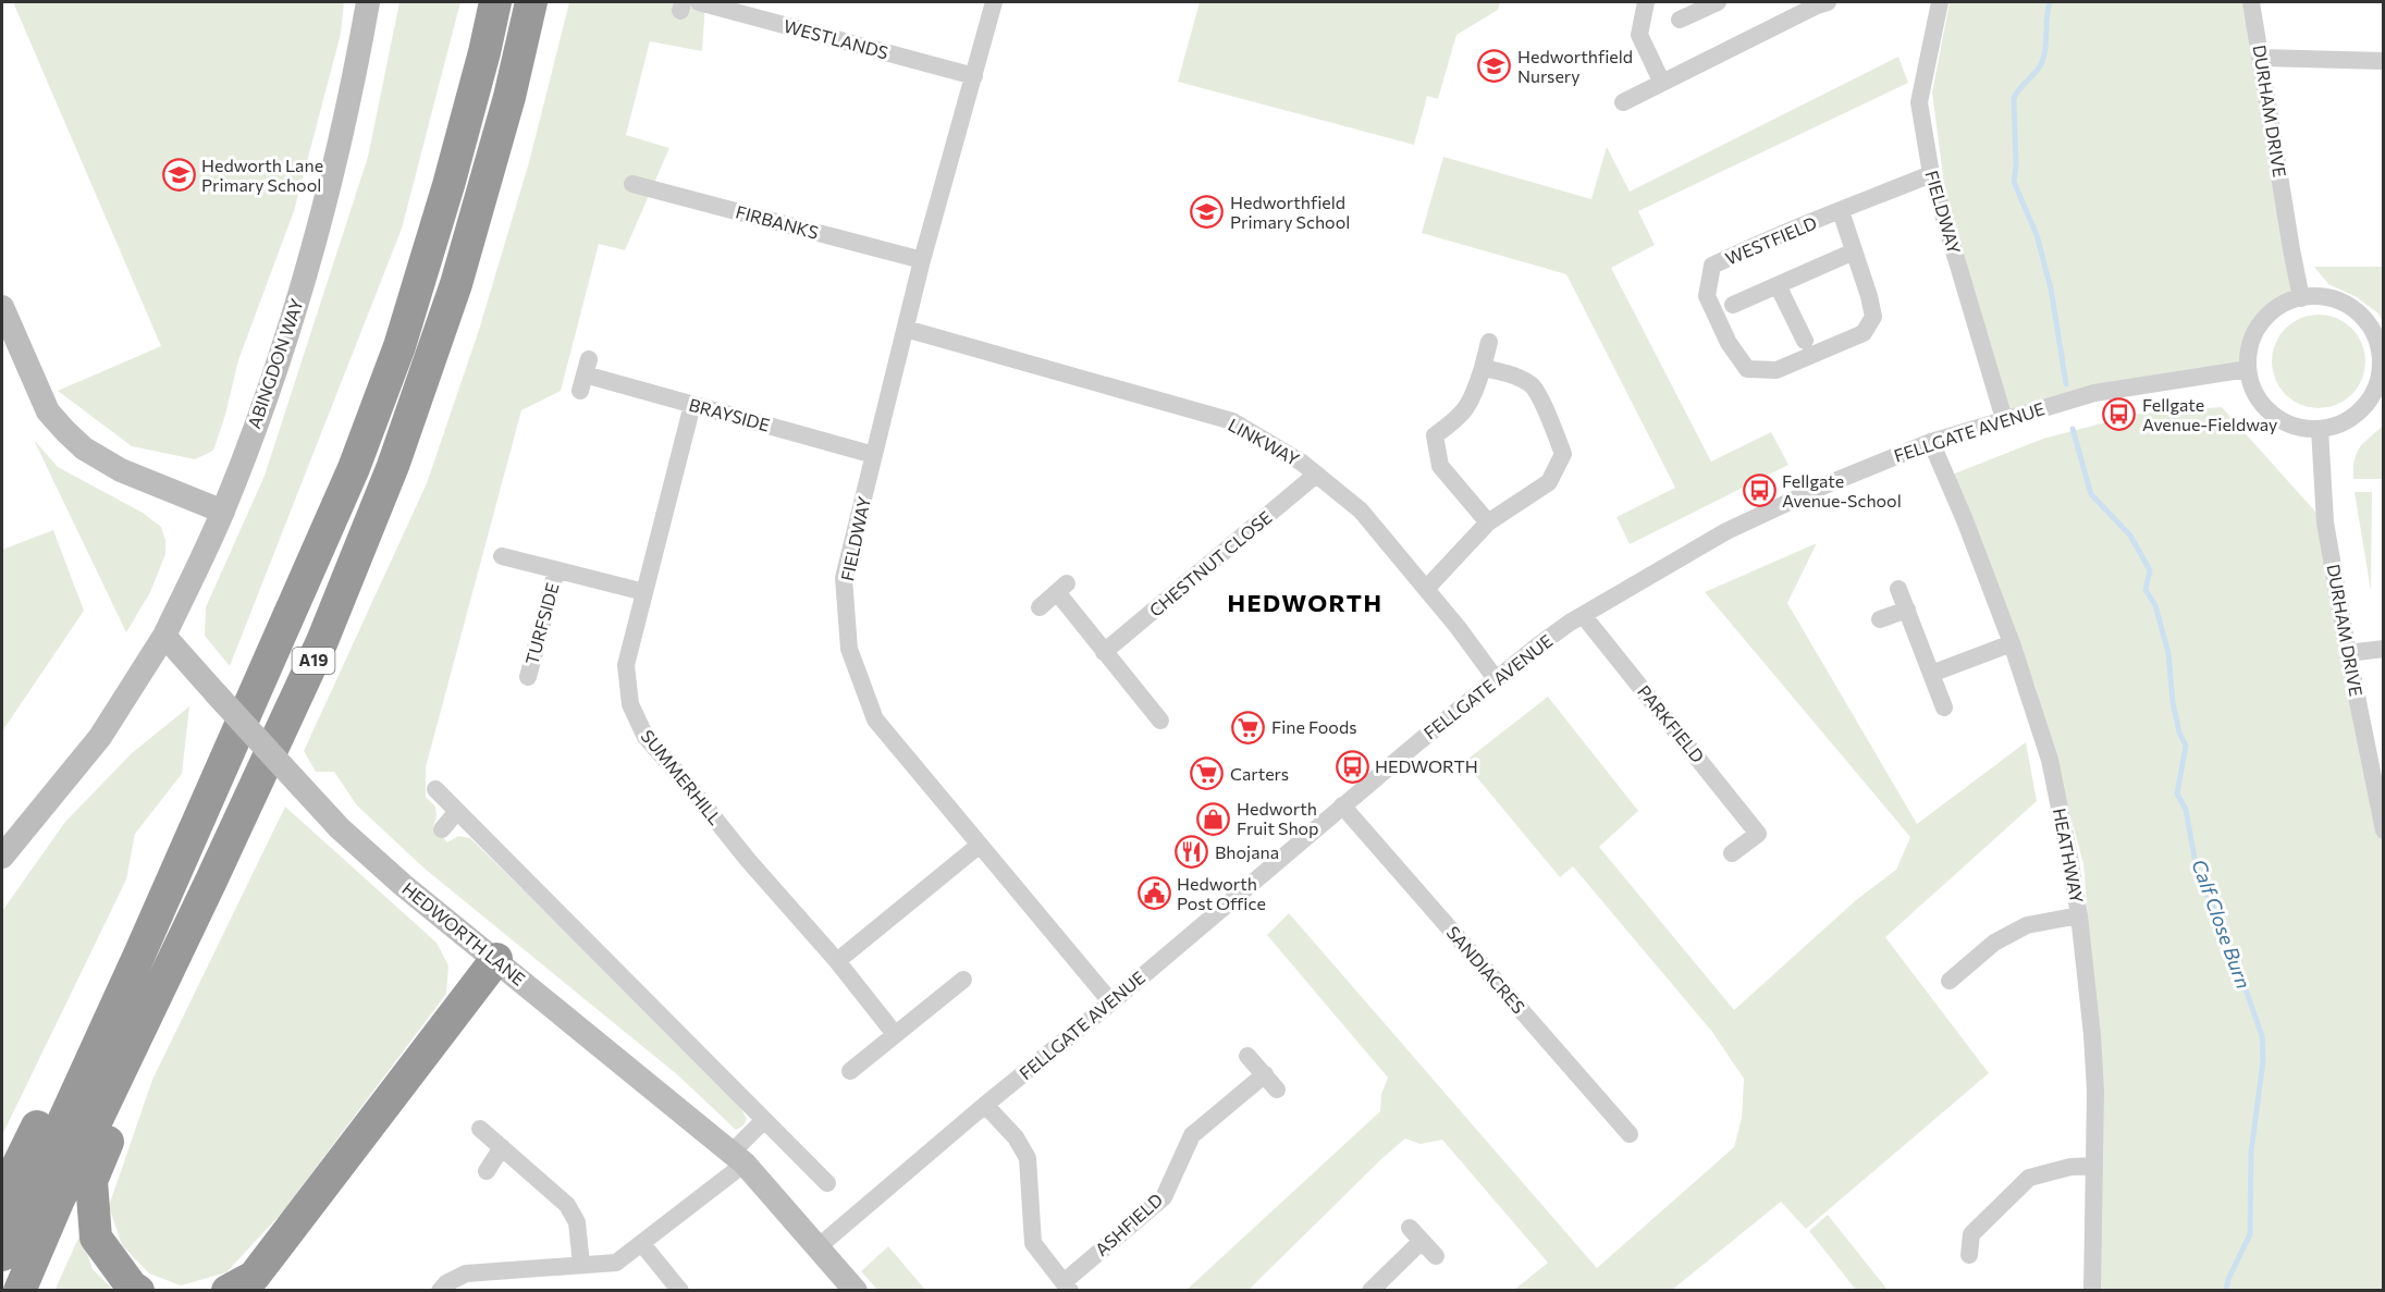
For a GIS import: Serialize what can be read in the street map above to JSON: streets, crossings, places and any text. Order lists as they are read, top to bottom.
{
  "streets": {
    "highway": ["A19"],
    "street": [
      "WESTLANDS",
      "DURHAM DRIVE",
      "FIELDWAY",
      "FIRBANKS",
      "WESTFIELD",
      "ABINGDON WAY",
      "BRAYSIDE",
      "FELLGATE AVENUE",
      "LINKWAY",
      "CHESTNUT CLOSE",
      "TURFSIDE",
      "PARKFIELD",
      "SUMMERHILL",
      "HEATHWAY",
      "HEDWORTH LANE",
      "SANDIACRES",
      "ASHFIELD"
    ]
  },
  "crossings": [
    ["WESTLANDS", "FIELDWAY"],
    ["DURHAM DRIVE", "FELLGATE AVENUE"],
    ["FIELDWAY", "FIRBANKS"],
    ["FIELDWAY", "WESTFIELD"],
    ["FIELDWAY", "BRAYSIDE"],
    ["FIELDWAY", "FELLGATE AVENUE"],
    ["FIELDWAY", "LINKWAY"],
    ["ABINGDON WAY", "HEDWORTH LANE"],
    ["BRAYSIDE", "SUMMERHILL"],
    ["FELLGATE AVENUE", "LINKWAY"],
    ["FELLGATE AVENUE", "PARKFIELD"],
    ["FELLGATE AVENUE", "HEATHWAY"],
    ["FELLGATE AVENUE", "HEDWORTH LANE"],
    ["FELLGATE AVENUE", "SANDIACRES"],
    ["LINKWAY", "CHESTNUT CLOSE"],
    ["TURFSIDE", "SUMMERHILL"]
  ],
  "districts": ["HEDWORTH"],
  "water": ["Calf Close Burn"],
  "places": {
    "school or university": ["Hedworthfield Nursery", "Hedworth Lane Primary School", "Hedworthfield Primary School"],
    "bus stop": ["Fellgate Avenue-Fieldway", "Fellgate Avenue-School", "HEDWORTH"],
    "supermarket": ["Fine Foods", "Carters"],
    "shop": ["Hedworth Fruit Shop"],
    "restaurant": ["Bhojana"],
    "public building": ["Hedworth Post Office"]
  }
}
